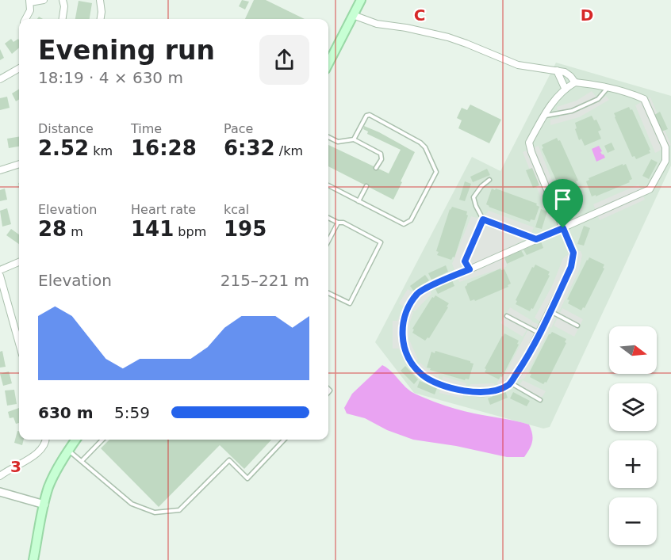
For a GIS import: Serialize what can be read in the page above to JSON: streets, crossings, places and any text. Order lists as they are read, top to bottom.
{
  "north": "right",
  "page": {
    "heading": ["Evening run", "18:19 · 4 × 630 m"],
    "stats": [
      ["Distance", "2.52 km"],
      ["Time", "16:28"],
      ["Pace", "6:32 /km"],
      ["Elevation", "28 m"],
      ["Heart rate", "141 bpm"],
      ["kcal", "195"]
    ],
    "chart": ["Elevation", "215–221 m"],
    "map_buttons": ["+", "−"],
    "list": [
      {
        "name": "630 m",
        "note": "5:59"
      }
    ]
  },
  "grid": {
    "columns": ["C", "D"],
    "rows": ["3"]
  }
}
